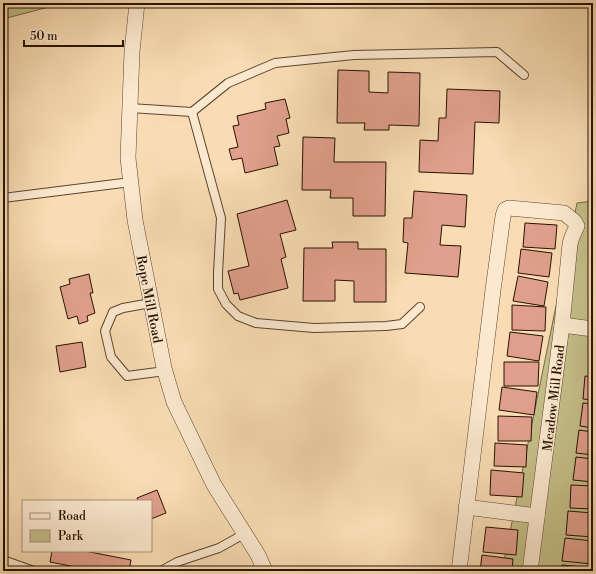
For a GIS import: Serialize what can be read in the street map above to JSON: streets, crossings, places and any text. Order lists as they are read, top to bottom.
{
  "streets": {
    "street": ["Rope Mill Road", "Meadow Mill Road"]
  },
  "legend": ["Road", "Park"],
  "scale_bar": "50 m"
}
